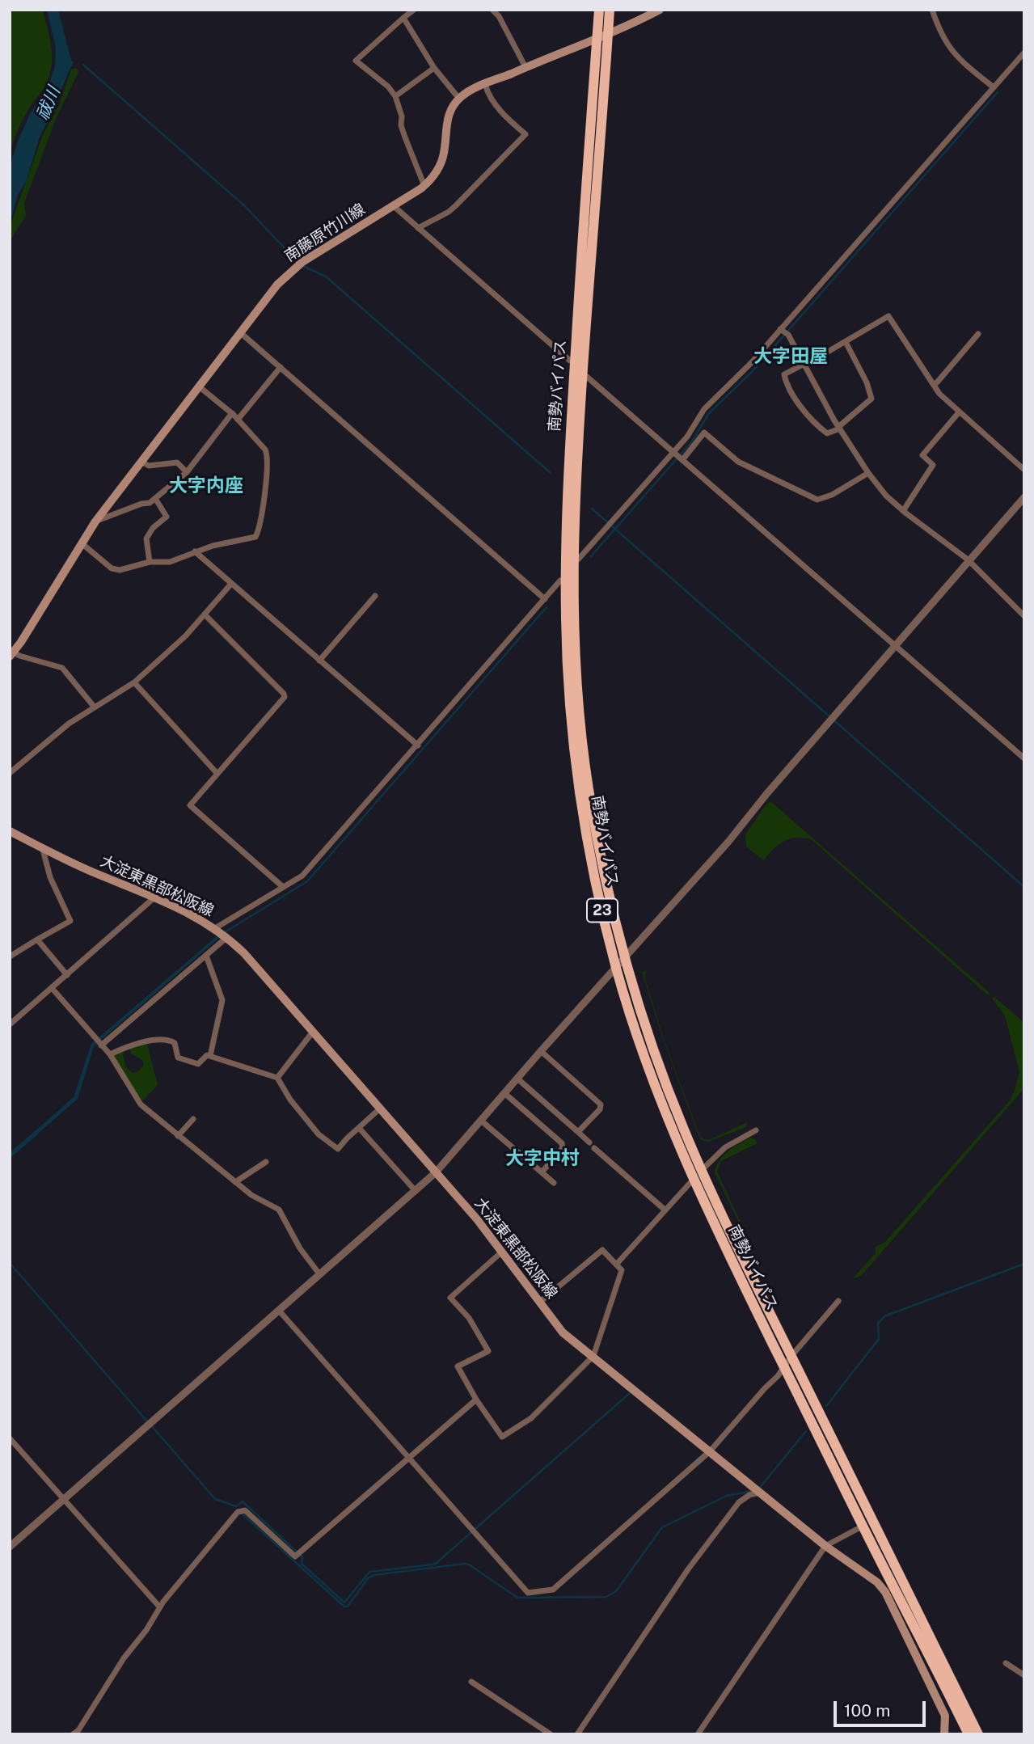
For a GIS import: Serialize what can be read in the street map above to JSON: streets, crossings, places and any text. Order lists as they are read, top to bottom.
{
  "streets": {
    "highway": ["南勢バイパス", "23"],
    "main road": ["南藤原竹川線", "大淀東黒部松阪線"]
  },
  "districts": ["大字田屋", "大字内座", "大字中村"],
  "water": ["祓川"],
  "scale_bar": "100 m"
}
